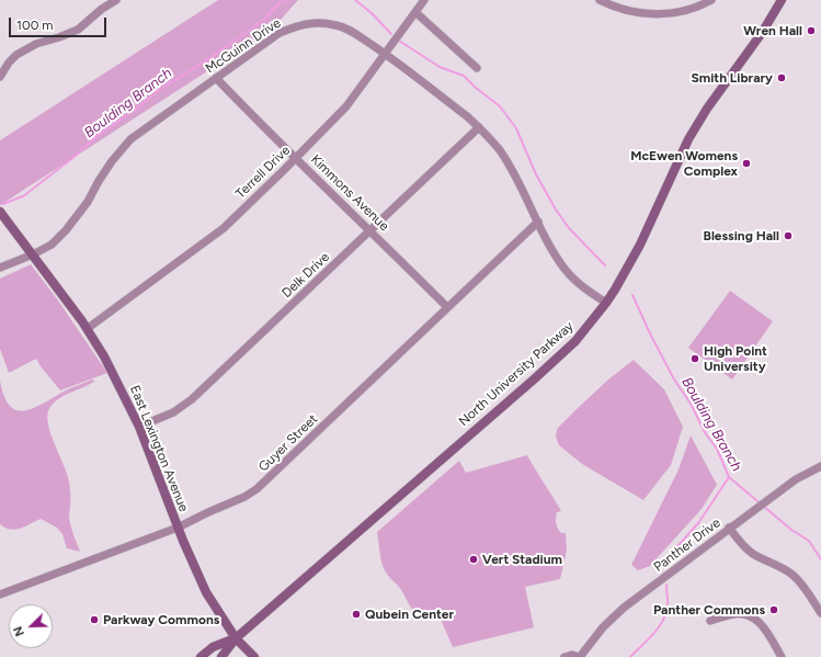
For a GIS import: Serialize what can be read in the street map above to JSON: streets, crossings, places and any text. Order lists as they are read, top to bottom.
{
  "streets": {
    "main road": ["North University Parkway", "East Lexington Avenue"],
    "street": [
      "McGuinn Drive",
      "Terrell Drive",
      "Kimmons Avenue",
      "Delk Drive",
      "Guyer Street",
      "Panther Drive"
    ]
  },
  "crossings": [
    ["McGuinn Drive", "Terrell Drive"],
    ["McGuinn Drive", "Kimmons Avenue"],
    ["McGuinn Drive", "Delk Drive"],
    ["McGuinn Drive", "North University Parkway"],
    ["McGuinn Drive", "Guyer Street"],
    ["McGuinn Drive", "East Lexington Avenue"],
    ["Terrell Drive", "Kimmons Avenue"],
    ["Terrell Drive", "East Lexington Avenue"],
    ["Kimmons Avenue", "Delk Drive"],
    ["Kimmons Avenue", "Guyer Street"],
    ["Delk Drive", "East Lexington Avenue"],
    ["North University Parkway", "East Lexington Avenue"],
    ["Guyer Street", "East Lexington Avenue"]
  ],
  "water": ["Boulding Branch"],
  "places": [
    "Wren Hall",
    "Smith Library",
    "McEwen Womens Complex",
    "Blessing Hall",
    "High Point University",
    "Vert Stadium",
    "Panther Commons",
    "Qubein Center",
    "Parkway Commons"
  ],
  "scale_bar": "100 m",
  "north": "bottom left"
}
